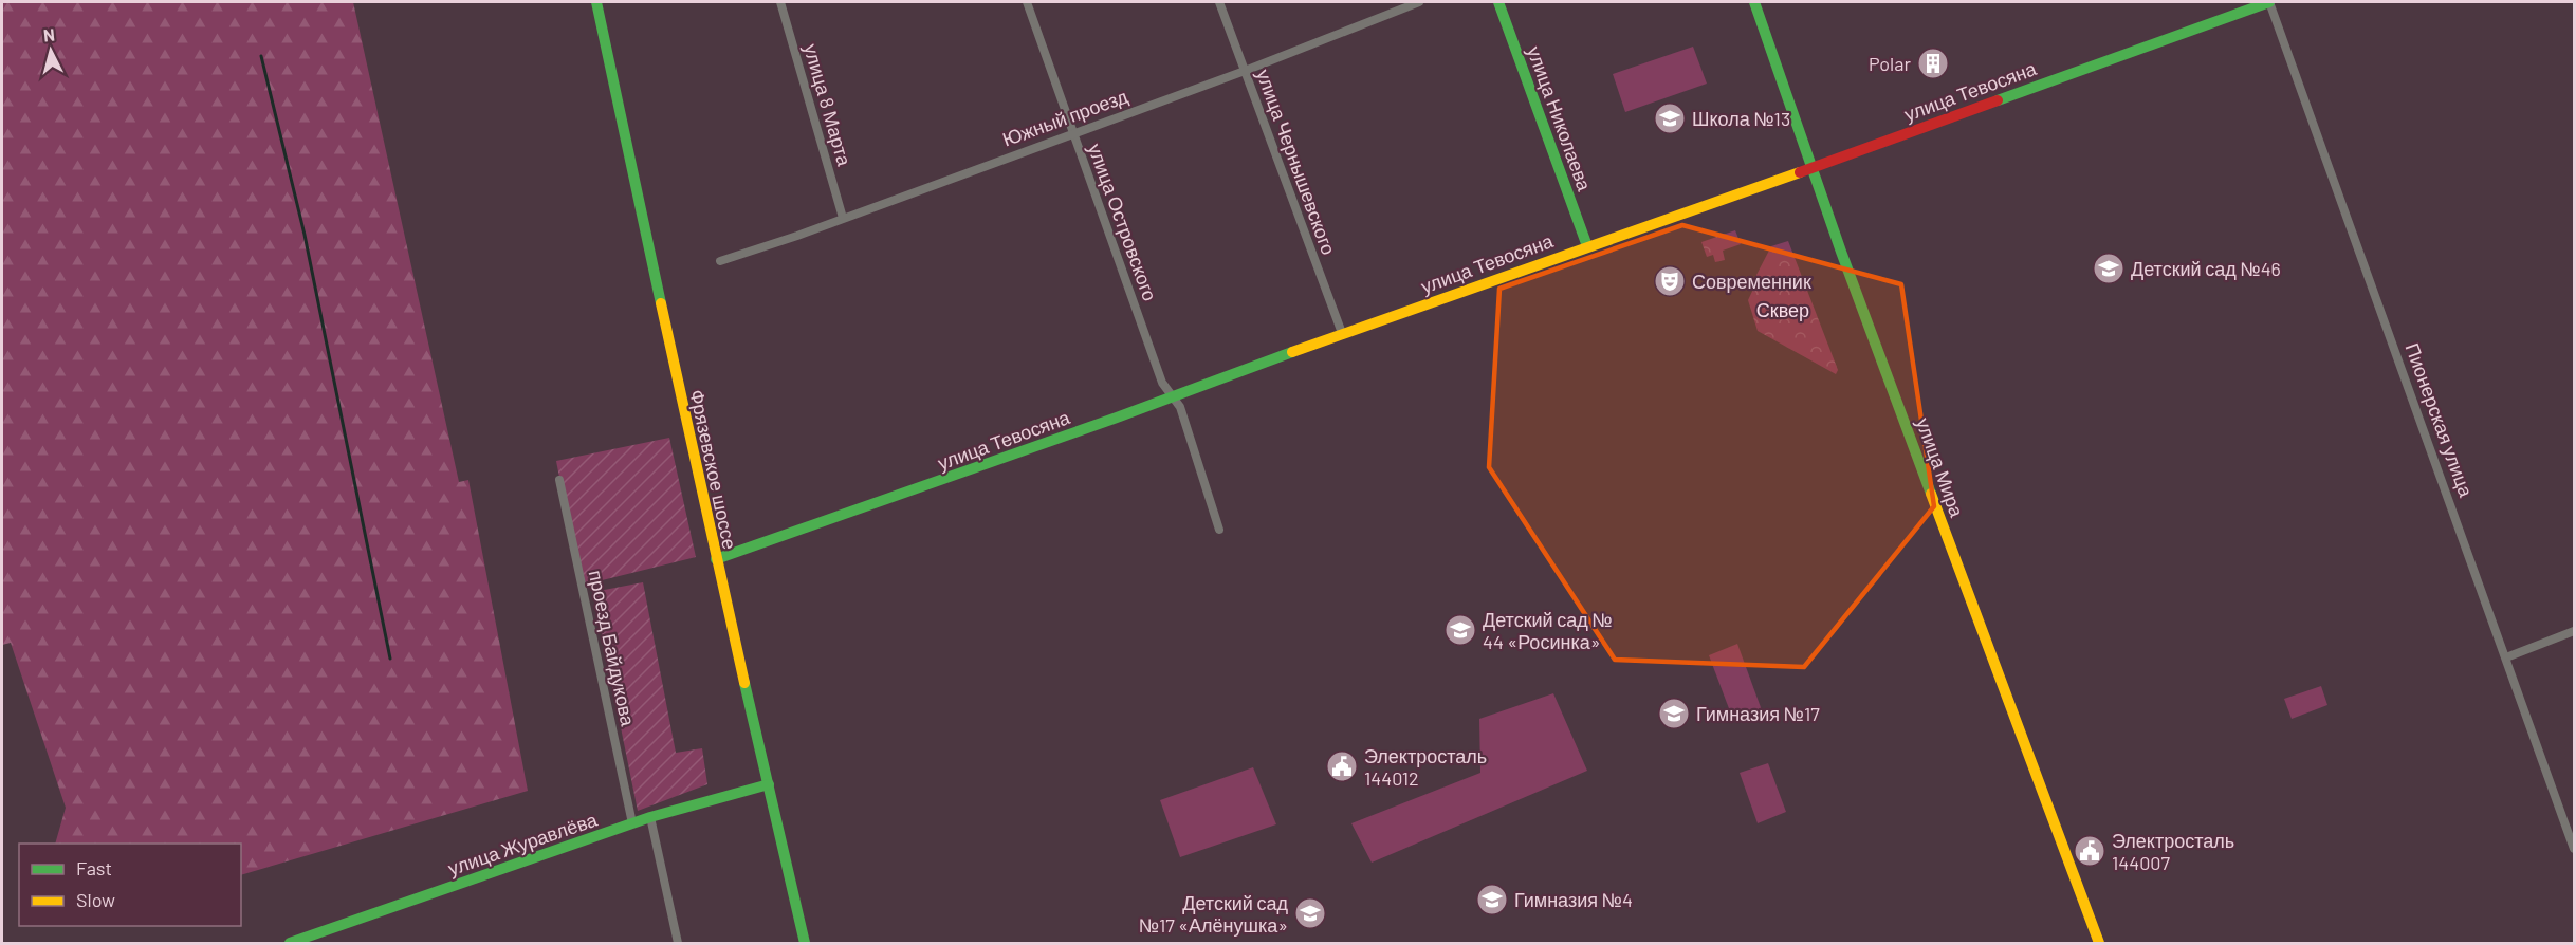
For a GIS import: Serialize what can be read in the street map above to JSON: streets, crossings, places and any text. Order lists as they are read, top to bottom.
{
  "streets": {
    "main road": [
      "улица Тевосяна",
      "улица Николаева",
      "улица Мира",
      "Фрязевское шоссе",
      "улица Журавлёва"
    ],
    "street": [
      "улица 8 Марта",
      "Южный проезд",
      "улица Чернышевского",
      "улица Островского",
      "Пионерская улица",
      "проезд Байдукова"
    ]
  },
  "crossings": [
    ["улица Тевосяна", "улица Николаева"],
    ["улица Тевосяна", "улица Чернышевского"],
    ["улица Тевосяна", "улица Островского"],
    ["улица Тевосяна", "Пионерская улица"],
    ["улица Тевосяна", "улица Мира"],
    ["улица Тевосяна", "Фрязевское шоссе"],
    ["улица 8 Марта", "Южный проезд"],
    ["Южный проезд", "улица Чернышевского"],
    ["Южный проезд", "улица Островского"],
    ["Фрязевское шоссе", "улица Журавлёва"],
    ["проезд Байдукова", "улица Журавлёва"]
  ],
  "parks": ["Сквер"],
  "places": {
    "building": ["Polar"],
    "school or university": [
      "Школа №13",
      "Детский сад №46",
      "Детский сад № 44 «Росинка»",
      "Гимназия №17",
      "Гимназия №4",
      "Детский сад №17 «Алёнушка»"
    ],
    "theatre": ["Современник"],
    "public building": ["Электросталь 144012", "Электросталь 144007"]
  },
  "legend": ["Fast", "Slow"],
  "north": "top"
}
